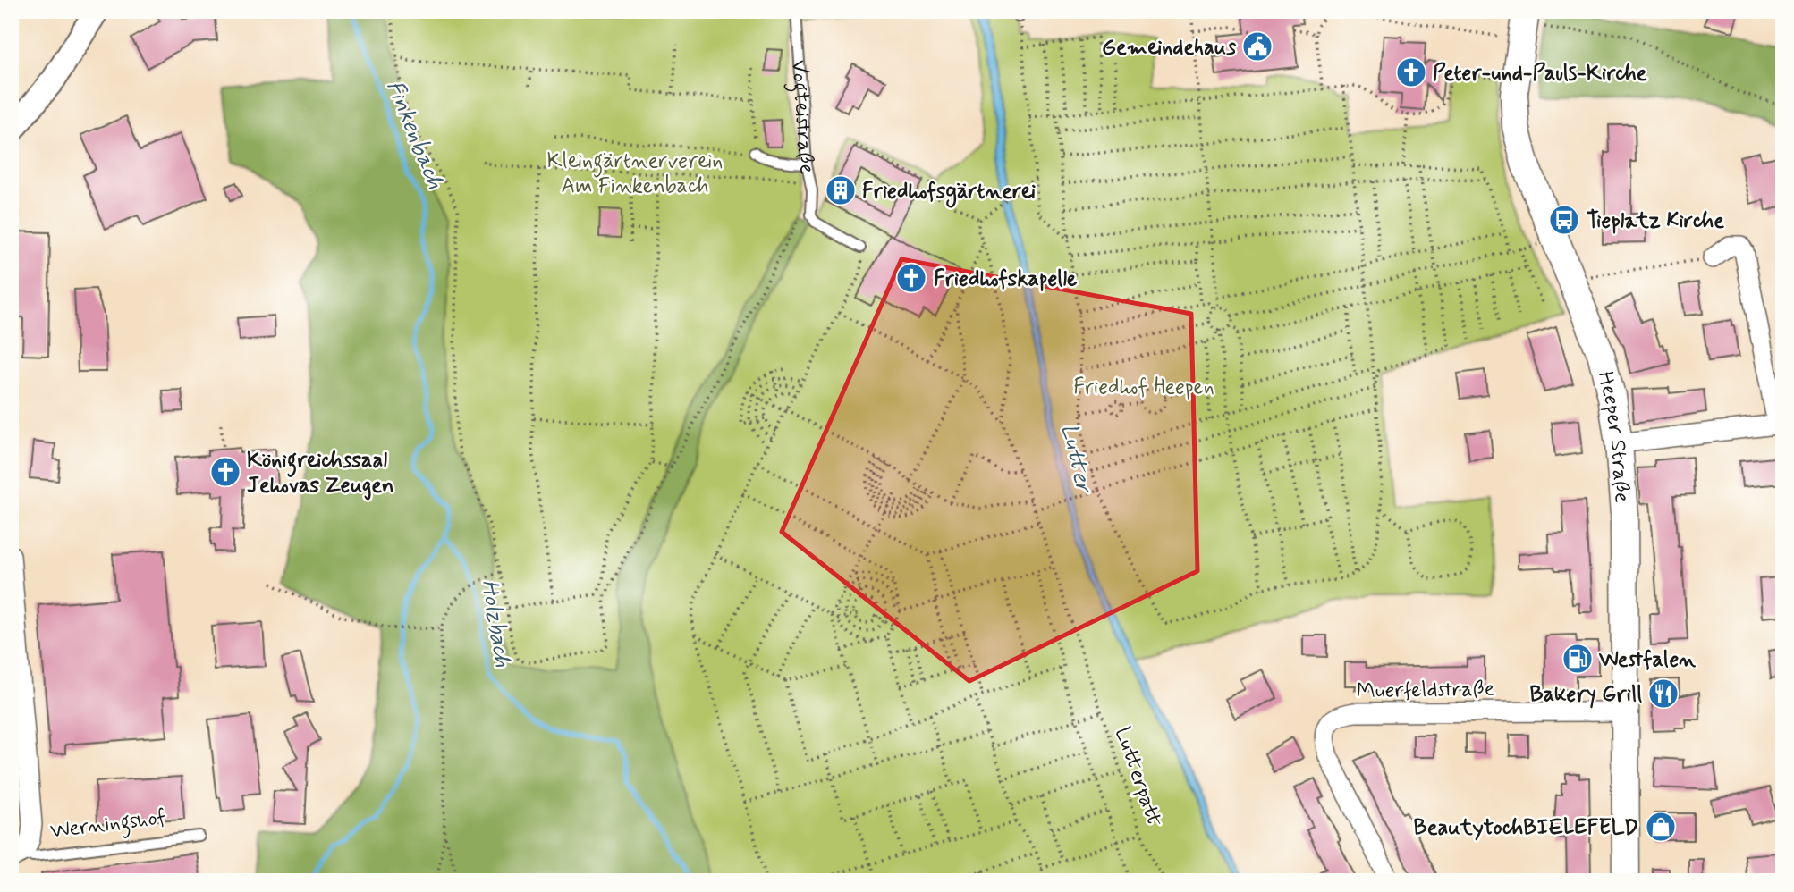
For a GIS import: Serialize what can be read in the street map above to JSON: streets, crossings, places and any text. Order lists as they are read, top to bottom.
{
  "streets": {
    "main road": ["Heeper Straße"],
    "street": ["Muerfeldstraße", "Werningshof"],
    "lane": ["Vogteistraße"],
    "path": ["Lutterpatt"]
  },
  "crossings": [
    ["Heeper Straße", "Muerfeldstraße"]
  ],
  "water": ["Finkenbach", "Lutter", "Holzbach"],
  "parks": ["Kleingärtnerverein Am Finkenbach", "Friedhof Heepen"],
  "places": {
    "public building": ["Gemeindehaus"],
    "church": ["Peter-und-Pauls-Kirche", "Friedhofskapelle", "Königreichssaal Jehovas Zeugen"],
    "building": ["Friedhofsgärtnerei"],
    "bus stop": ["Tieplatz Kirche"],
    "fuel station": ["Westfalen"],
    "restaurant": ["Bakery Grill"],
    "shop": ["BeautytochBIELEFELD"]
  }
}
